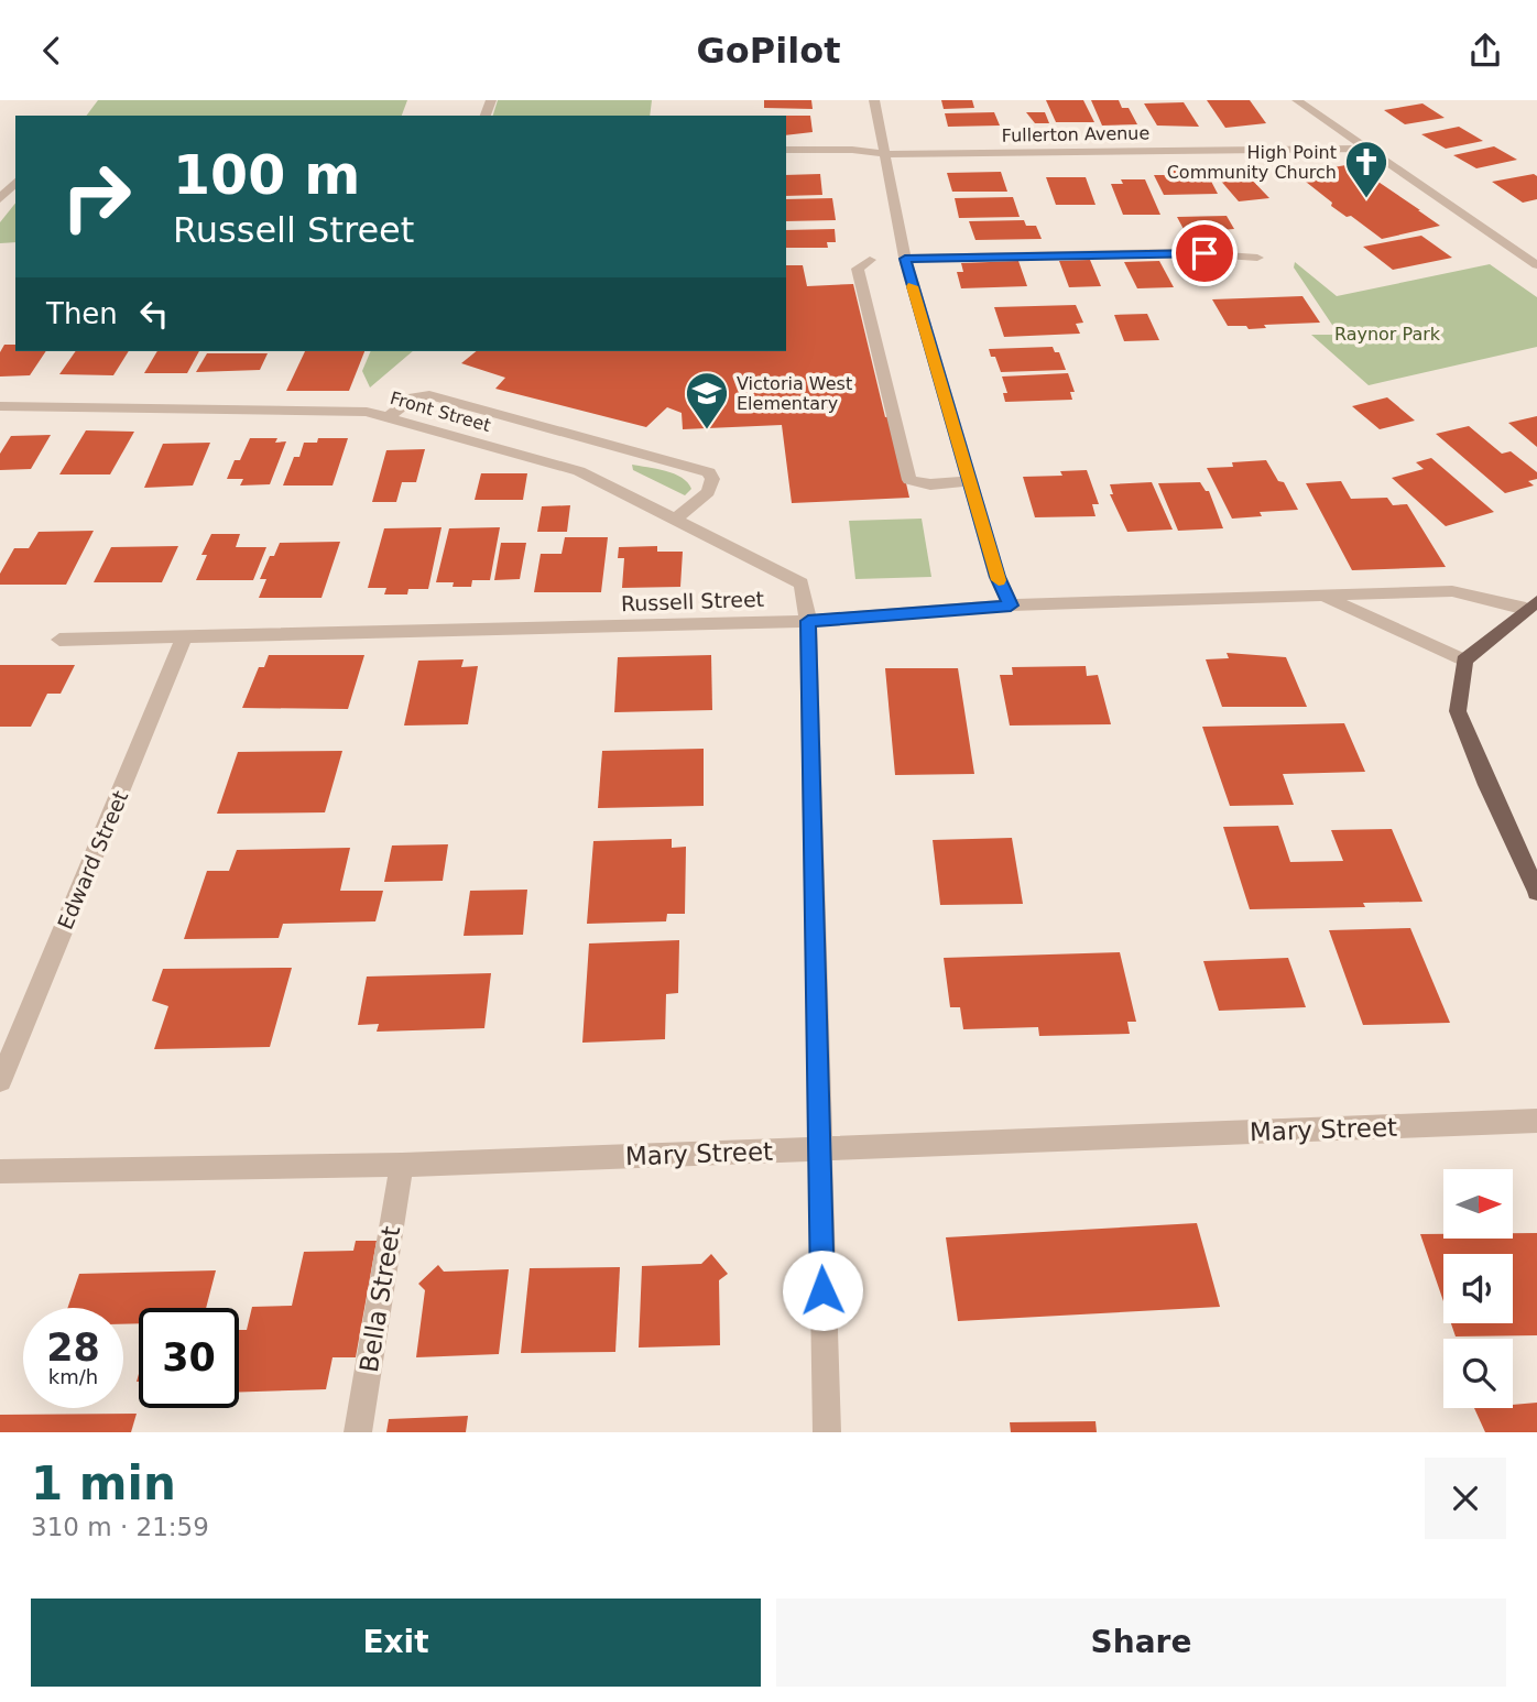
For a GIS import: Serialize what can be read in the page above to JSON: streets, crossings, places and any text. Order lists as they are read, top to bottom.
{
  "streets": {
    "street": [
      "Fullerton Avenue",
      "Front Street",
      "Russell Street",
      "Edward Street",
      "Mary Street",
      "Bella Street"
    ]
  },
  "crossings": [
    ["Front Street", "Russell Street"],
    ["Russell Street", "Edward Street"],
    ["Mary Street", "Bella Street"]
  ],
  "parks": ["Raynor Park"],
  "places": {
    "church": ["High Point Community Church"],
    "school or university": ["Victoria West Elementary"]
  },
  "north": "right",
  "page": {
    "header": "GoPilot",
    "turn": ["100 m", "Russell Street"],
    "then": "Then",
    "speed": "28 km/h",
    "limit": "30",
    "heading": ["1 min", "310 m · 21:59"],
    "buttons": ["Exit", "Share"]
  }
}
